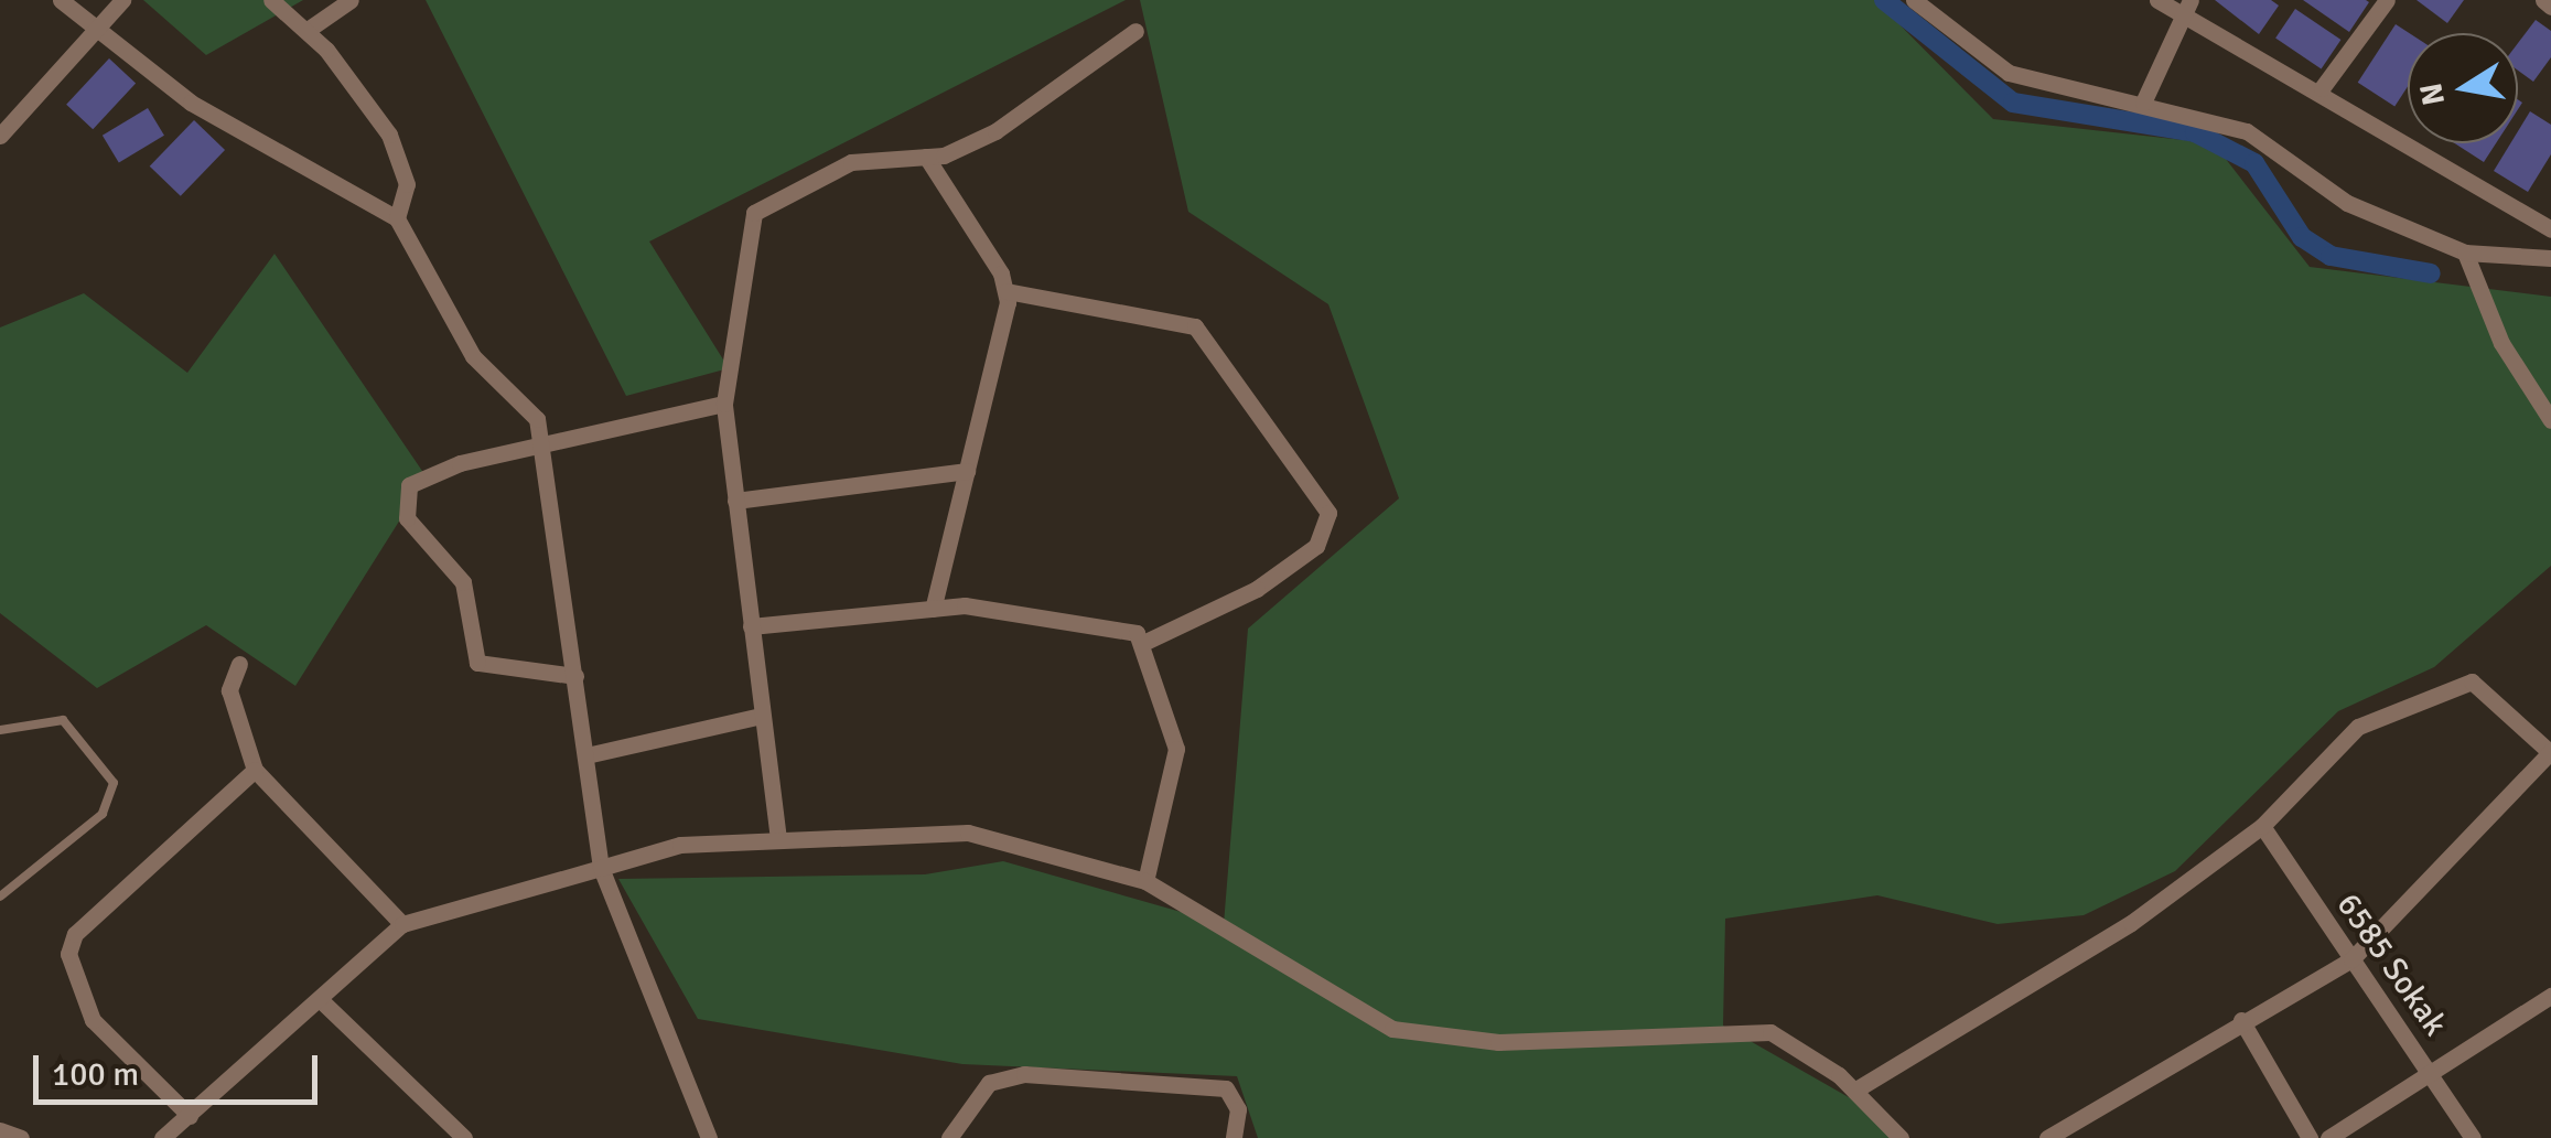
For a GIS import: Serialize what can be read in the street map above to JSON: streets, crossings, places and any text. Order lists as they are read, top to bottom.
{
  "streets": {
    "street": ["6585 Sokak"]
  },
  "scale_bar": "100 m",
  "north": "left"
}
